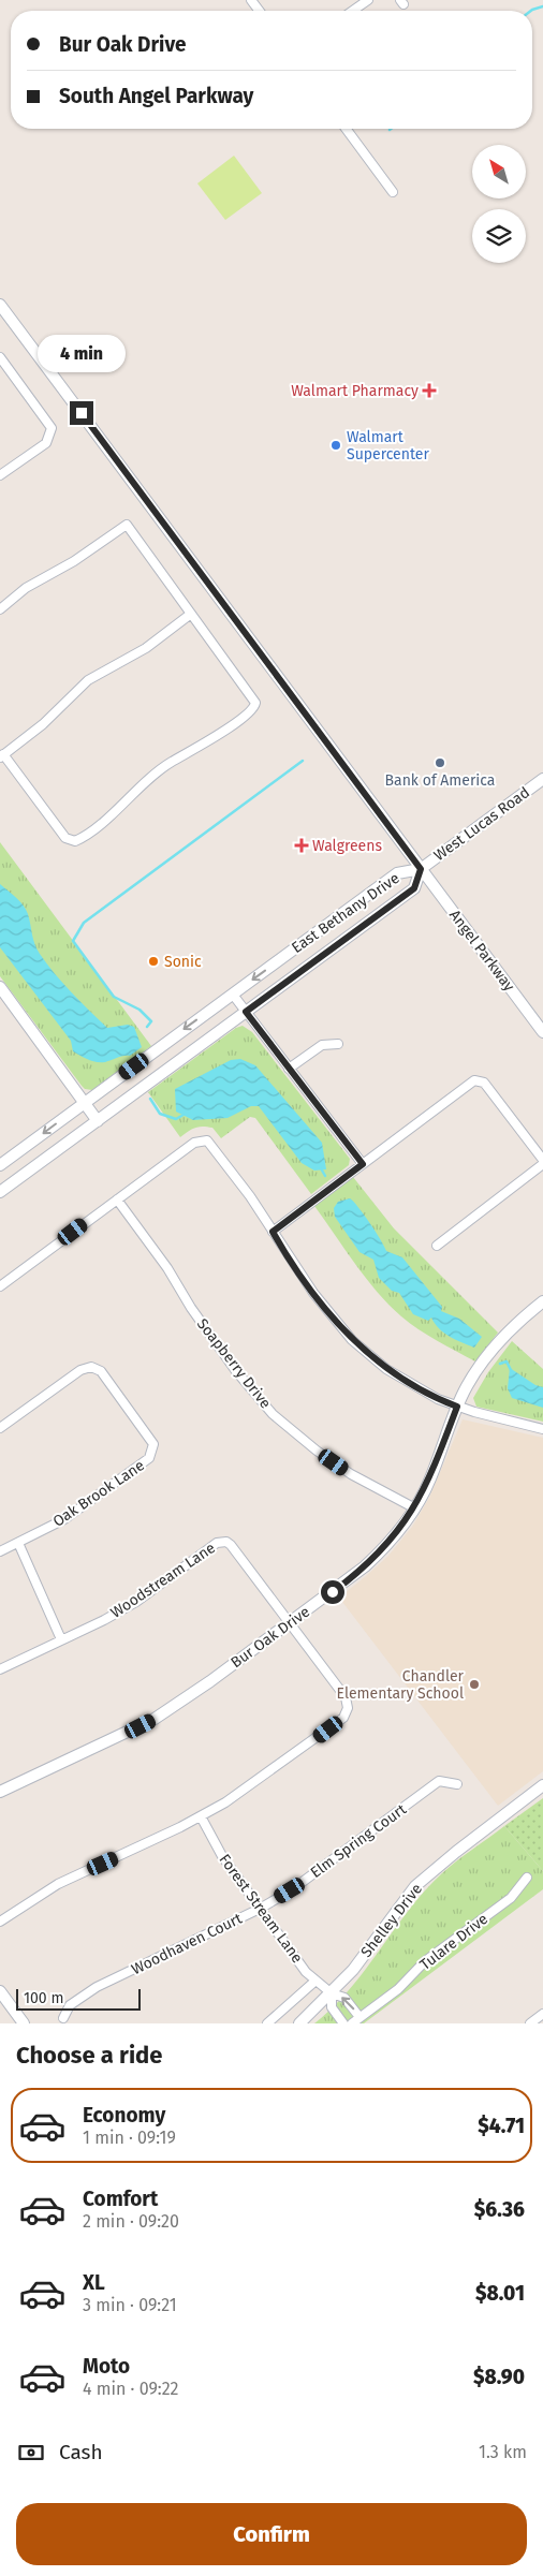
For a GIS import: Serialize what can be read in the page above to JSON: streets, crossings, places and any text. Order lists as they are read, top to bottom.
{
  "streets": {
    "main road": [
      "West Lucas Road",
      "East Bethany Drive",
      "Angel Parkway",
      "Bur Oak Drive",
      "Shelley Drive"
    ],
    "street": [
      "Soapberry Drive",
      "Oak Brook Lane",
      "Woodstream Lane",
      "Elm Spring Court",
      "Forest Stream Lane",
      "Tulare Drive",
      "Woodhaven Court"
    ]
  },
  "crossings": [
    ["West Lucas Road", "East Bethany Drive"],
    ["West Lucas Road", "Angel Parkway"],
    ["East Bethany Drive", "Angel Parkway"],
    ["Soapberry Drive", "Bur Oak Drive"],
    ["Woodstream Lane", "Bur Oak Drive"],
    ["Woodstream Lane", "Forest Stream Lane"],
    ["Elm Spring Court", "Forest Stream Lane"],
    ["Elm Spring Court", "Woodhaven Court"],
    ["Forest Stream Lane", "Shelley Drive"],
    ["Forest Stream Lane", "Tulare Drive"],
    ["Forest Stream Lane", "Woodhaven Court"]
  ],
  "places": {
    "health": ["Walmart Pharmacy", "Walgreens"],
    "other": [
      "Walmart Supercenter",
      "Bank of America",
      "Sonic",
      "Chandler Elementary School"
    ]
  },
  "scale_bar": "100 m",
  "north": "top left",
  "page": {
    "banner": ["Bur Oak Drive", "South Angel Parkway"],
    "bubble": "4 min",
    "scale": "100 m",
    "heading": "Choose a ride",
    "list": [
      {
        "name": "Economy",
        "note": "1 min · 09:19",
        "value": "$4.71"
      },
      {
        "name": "Comfort",
        "note": "2 min · 09:20",
        "value": "$6.36"
      },
      {
        "name": "XL",
        "note": "3 min · 09:21",
        "value": "$8.01"
      },
      {
        "name": "Moto",
        "note": "4 min · 09:22",
        "value": "$8.90"
      }
    ],
    "pay": ["Cash", "1.3 km"],
    "buttons": "Confirm"
  }
}
